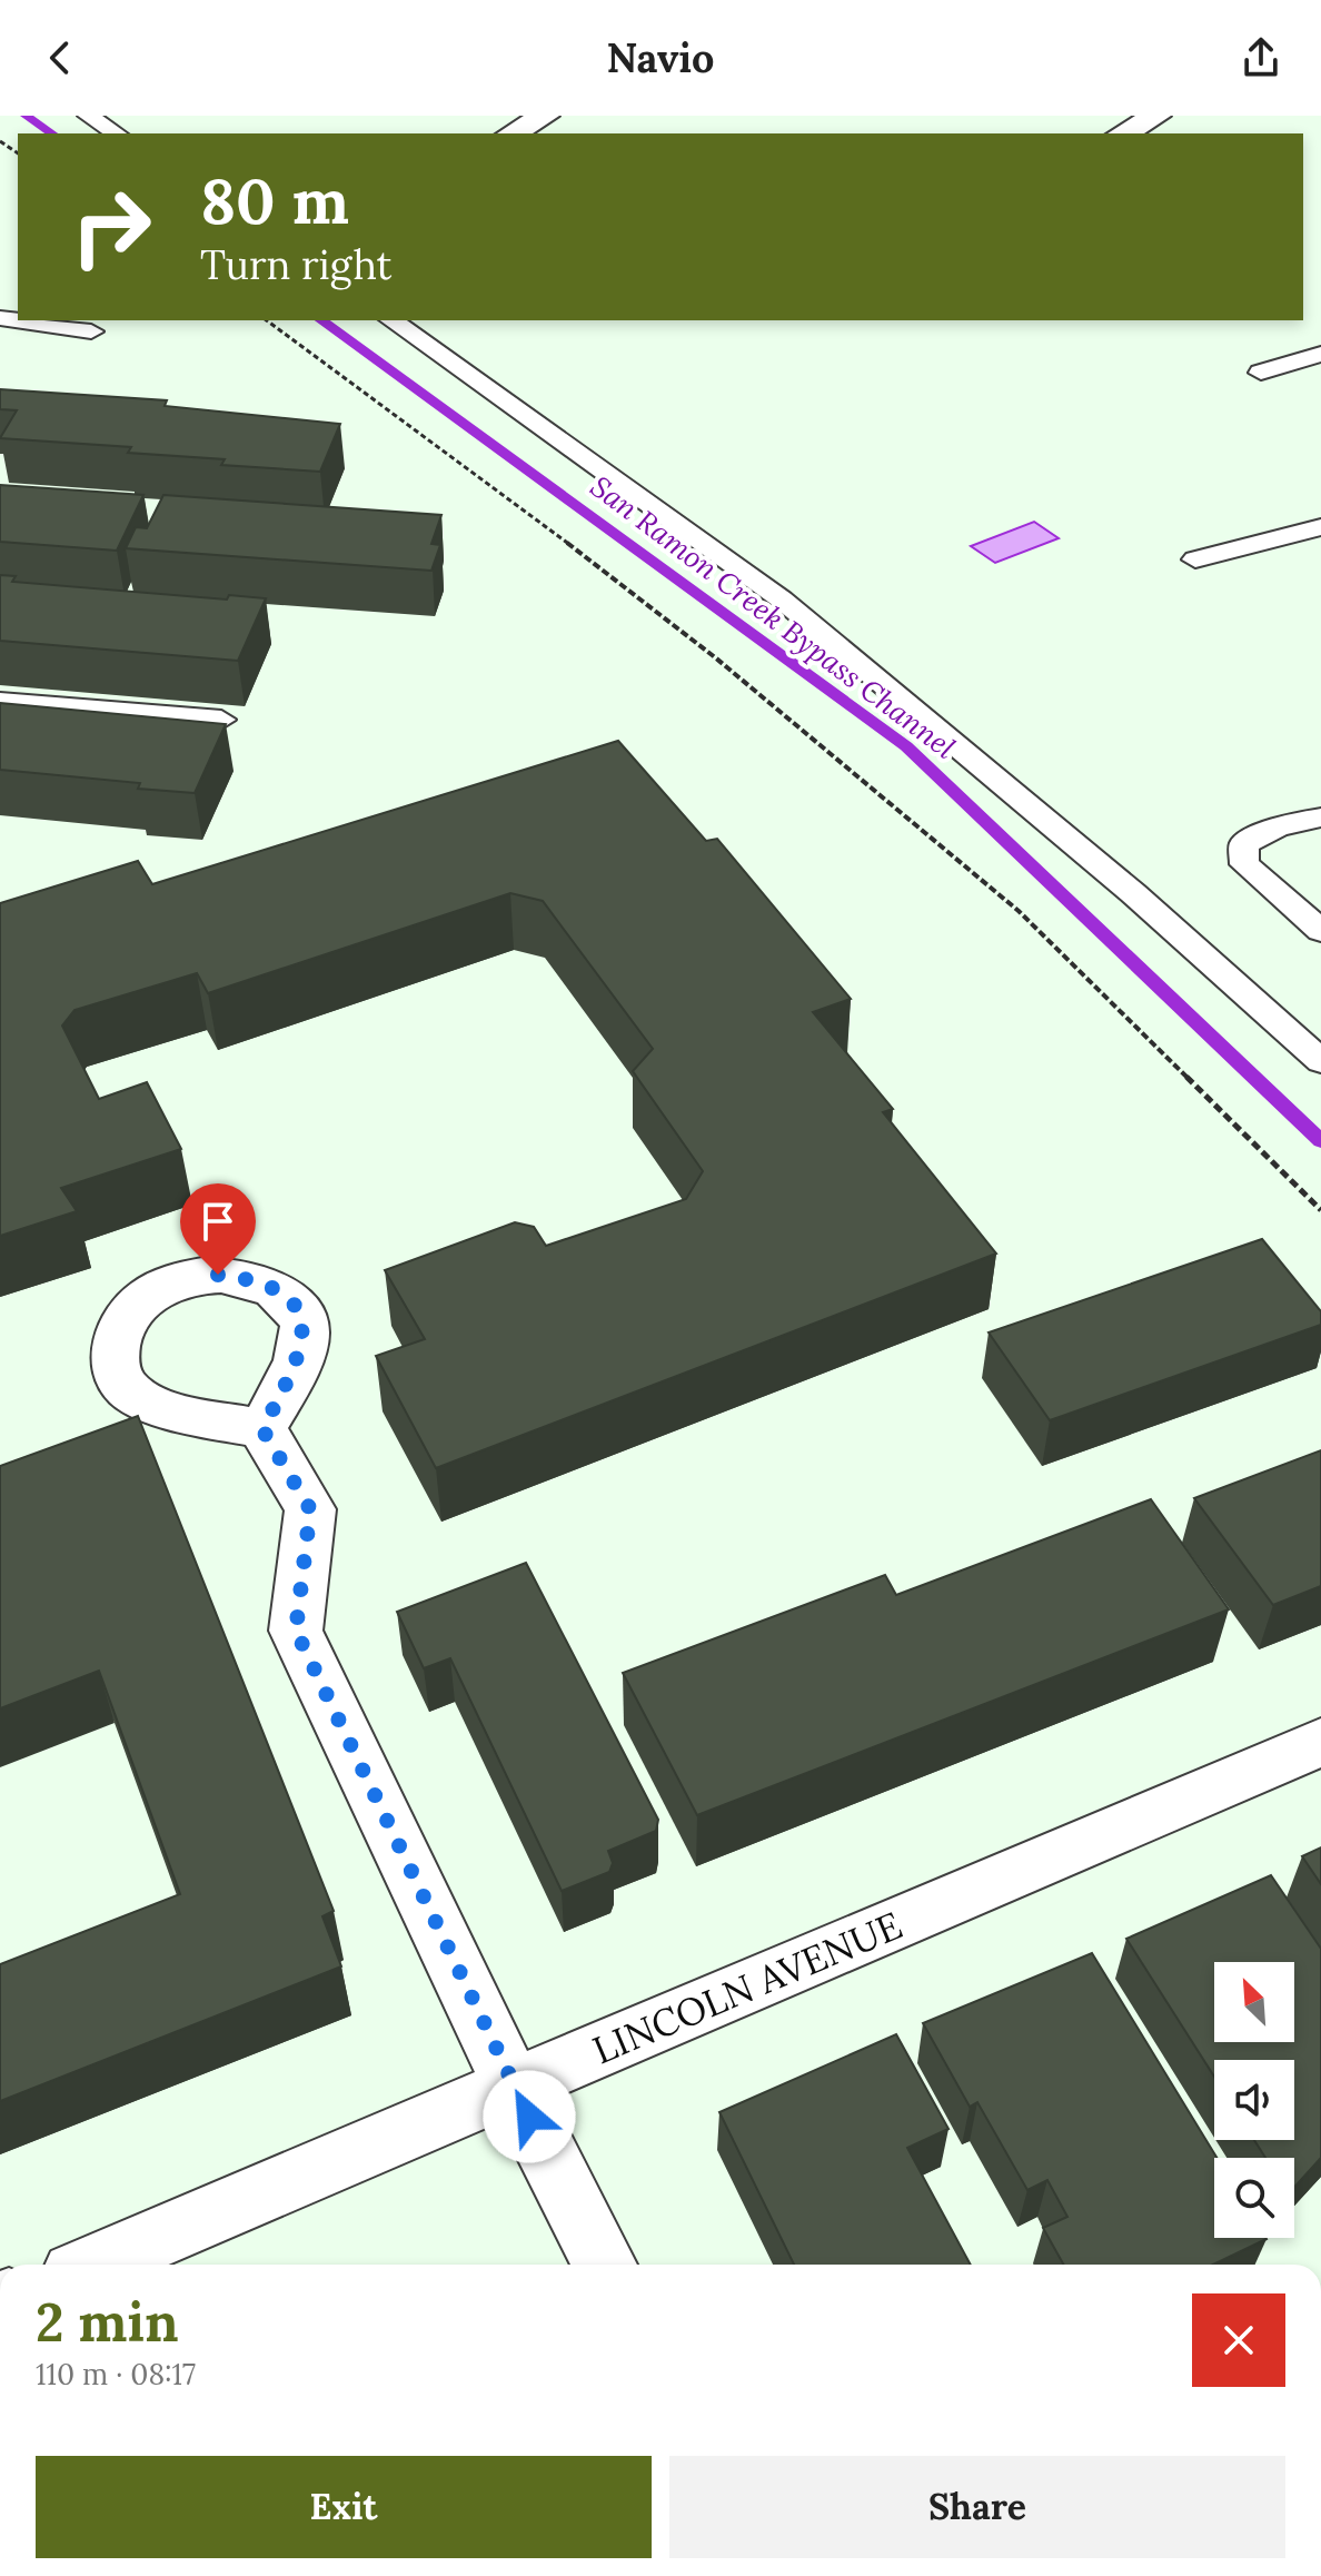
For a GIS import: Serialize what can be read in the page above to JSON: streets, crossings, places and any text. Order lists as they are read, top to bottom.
{
  "streets": {
    "street": ["LINCOLN AVENUE"]
  },
  "water": ["San Ramon Creek Bypass Channel"],
  "north": "top left",
  "page": {
    "header": "Navio",
    "turn": ["80 m", "Turn right"],
    "heading": ["2 min", "110 m · 08:17"],
    "buttons": ["Exit", "Share"]
  }
}
